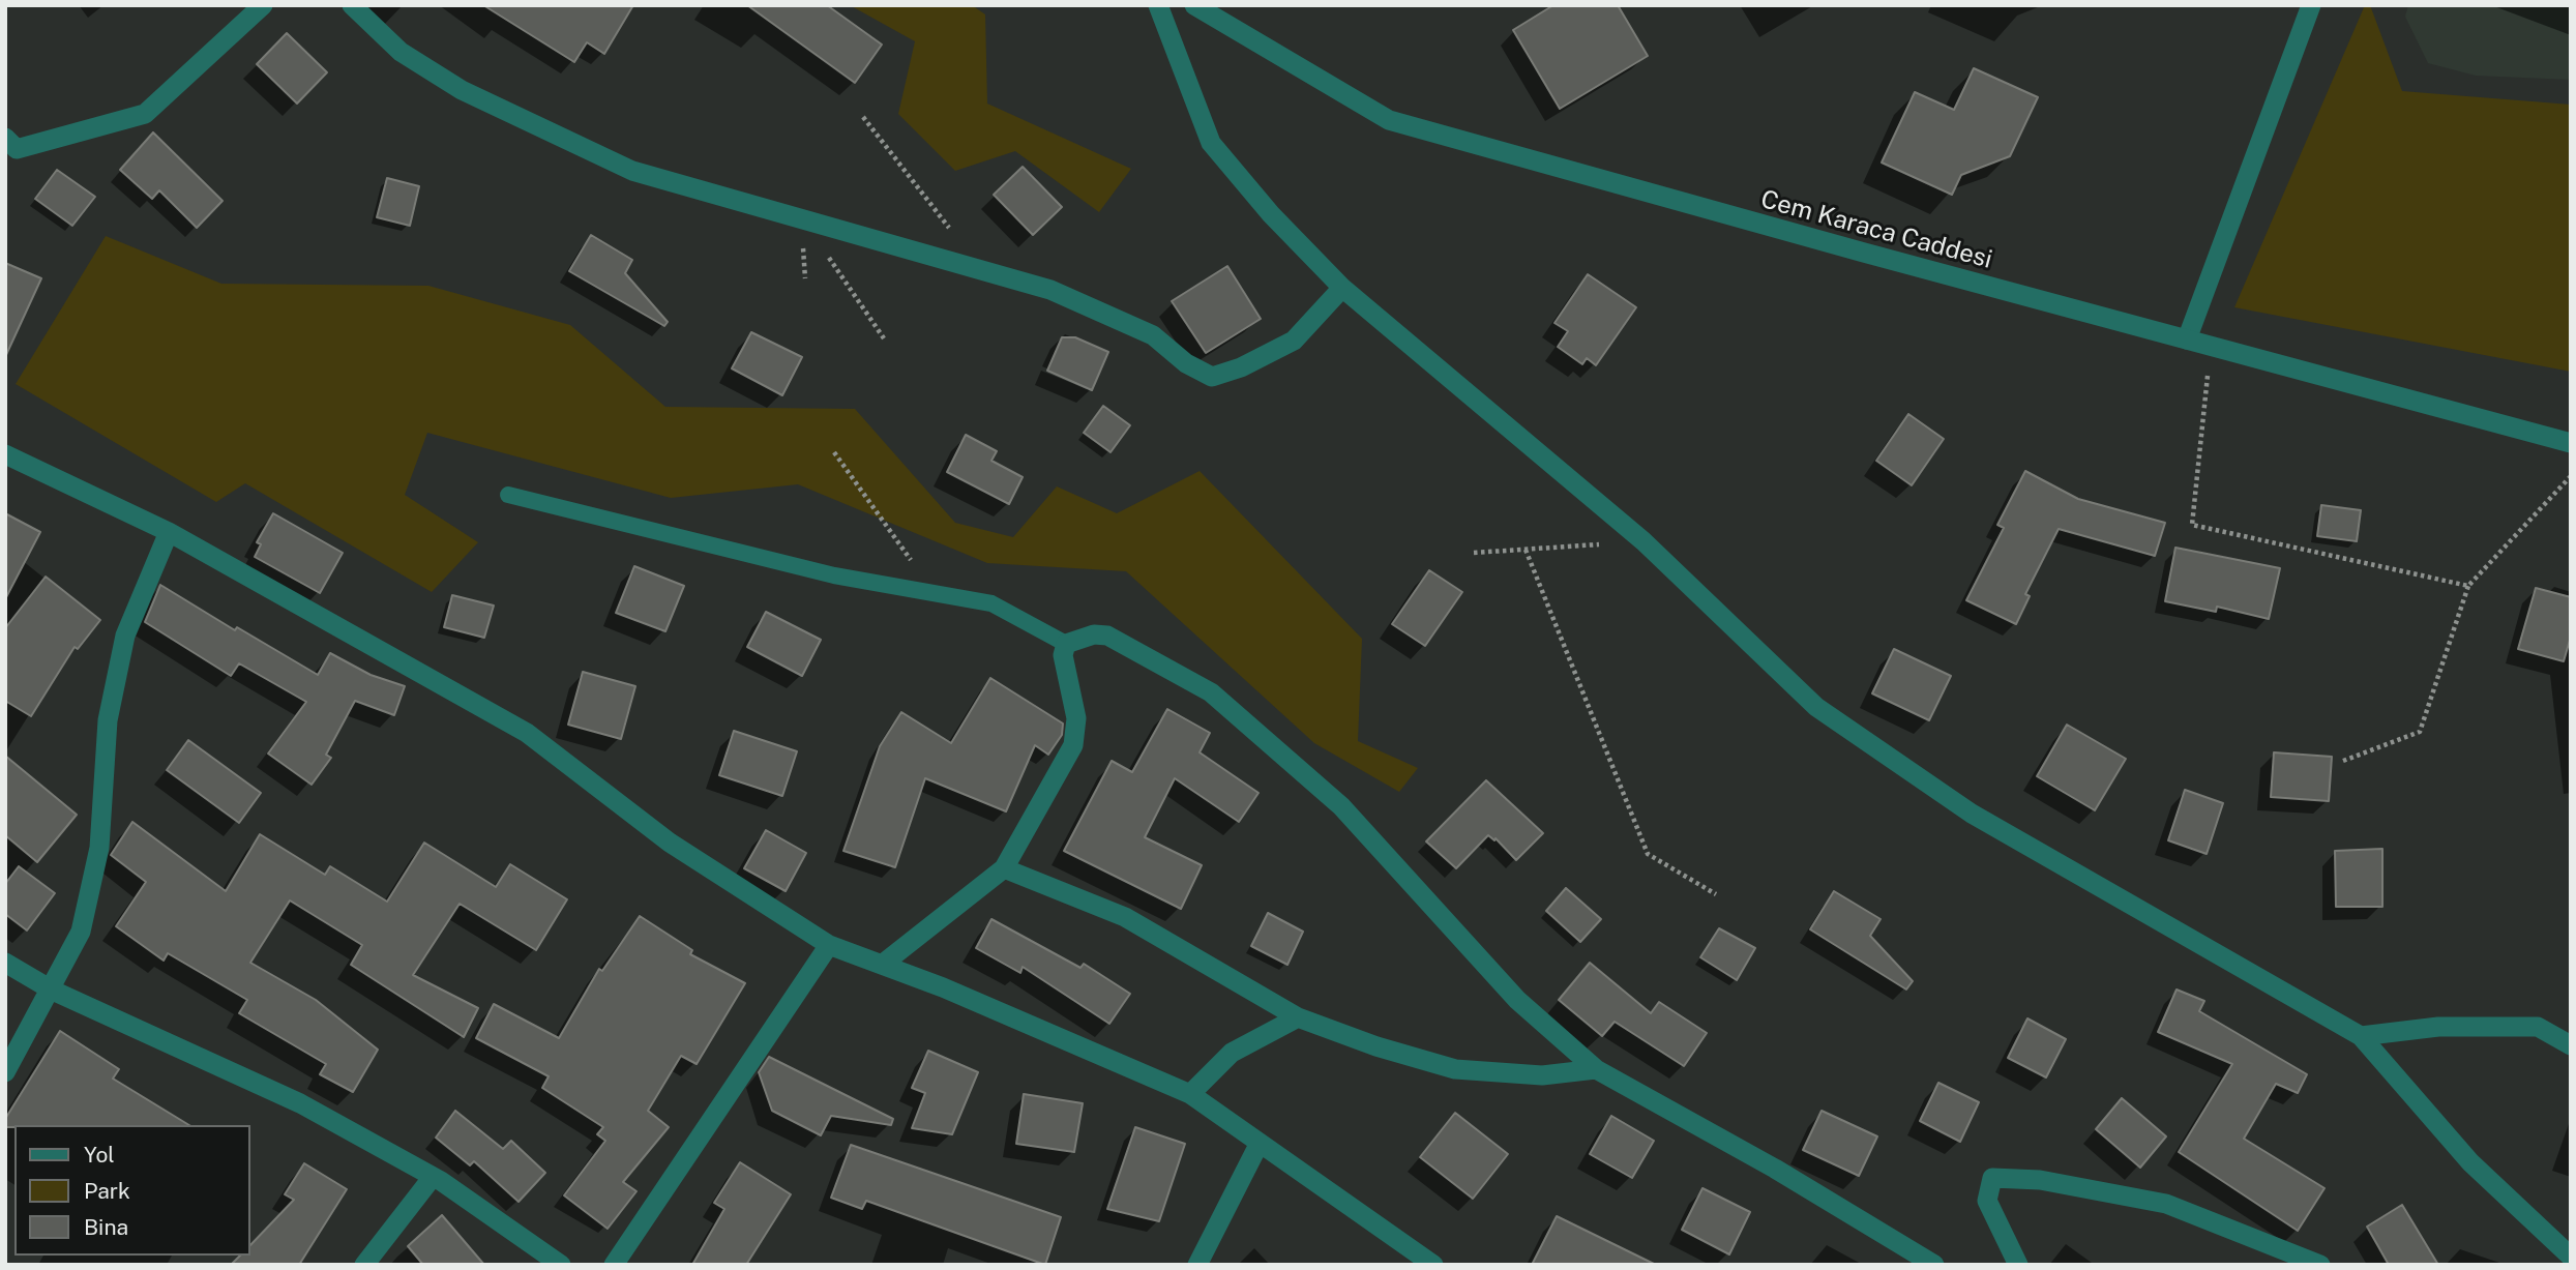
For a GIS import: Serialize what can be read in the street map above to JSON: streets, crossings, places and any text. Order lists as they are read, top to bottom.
{
  "streets": {
    "street": ["Cem Karaca Caddesi"]
  },
  "legend": ["Yol", "Park", "Bina"]
}
